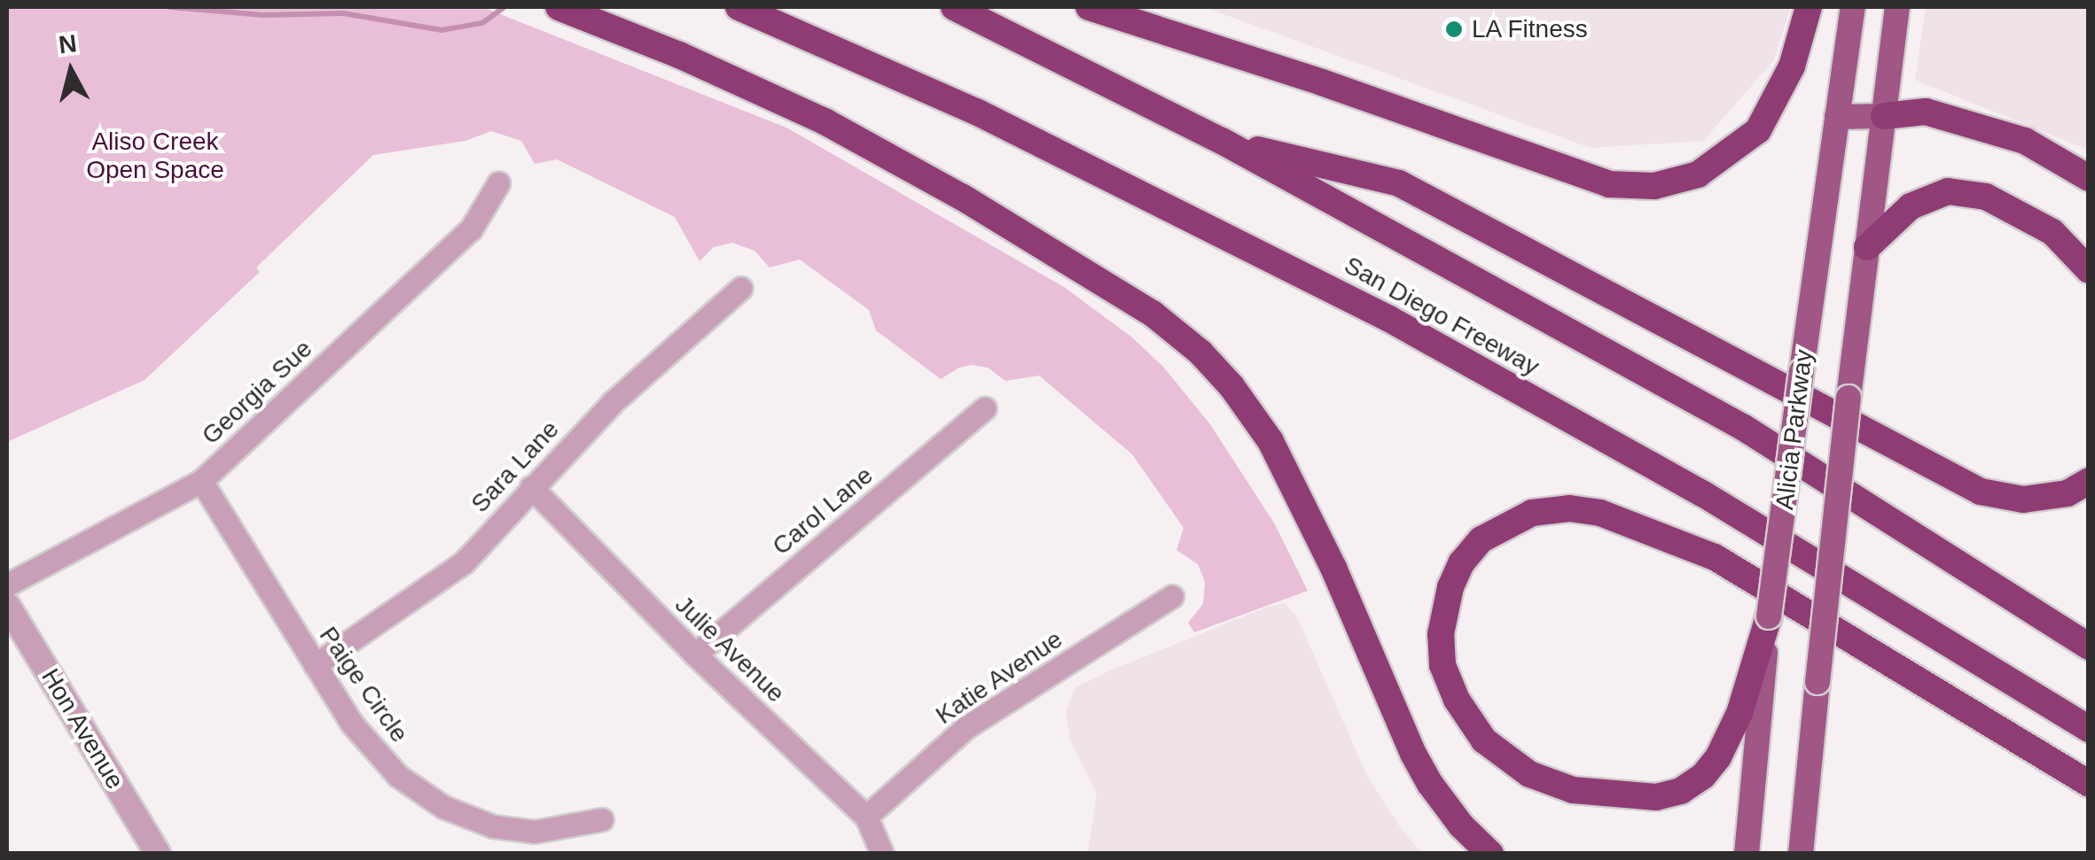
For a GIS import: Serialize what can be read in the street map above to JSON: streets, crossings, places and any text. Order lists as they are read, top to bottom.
{
  "streets": {
    "highway": ["San Diego Freeway"],
    "main road": ["Alicia Parkway"],
    "street": [
      "Georgia Sue",
      "Sara Lane",
      "Carol Lane",
      "Julie Avenue",
      "Katie Avenue",
      "Paige Circle",
      "Hon Avenue"
    ]
  },
  "crossings": [
    ["Georgia Sue", "Paige Circle"],
    ["Sara Lane", "Julie Avenue"],
    ["Sara Lane", "Paige Circle"],
    ["Carol Lane", "Julie Avenue"],
    ["Julie Avenue", "Katie Avenue"]
  ],
  "parks": ["Aliso Creek Open Space"],
  "places": ["LA Fitness"],
  "north": "top"
}
